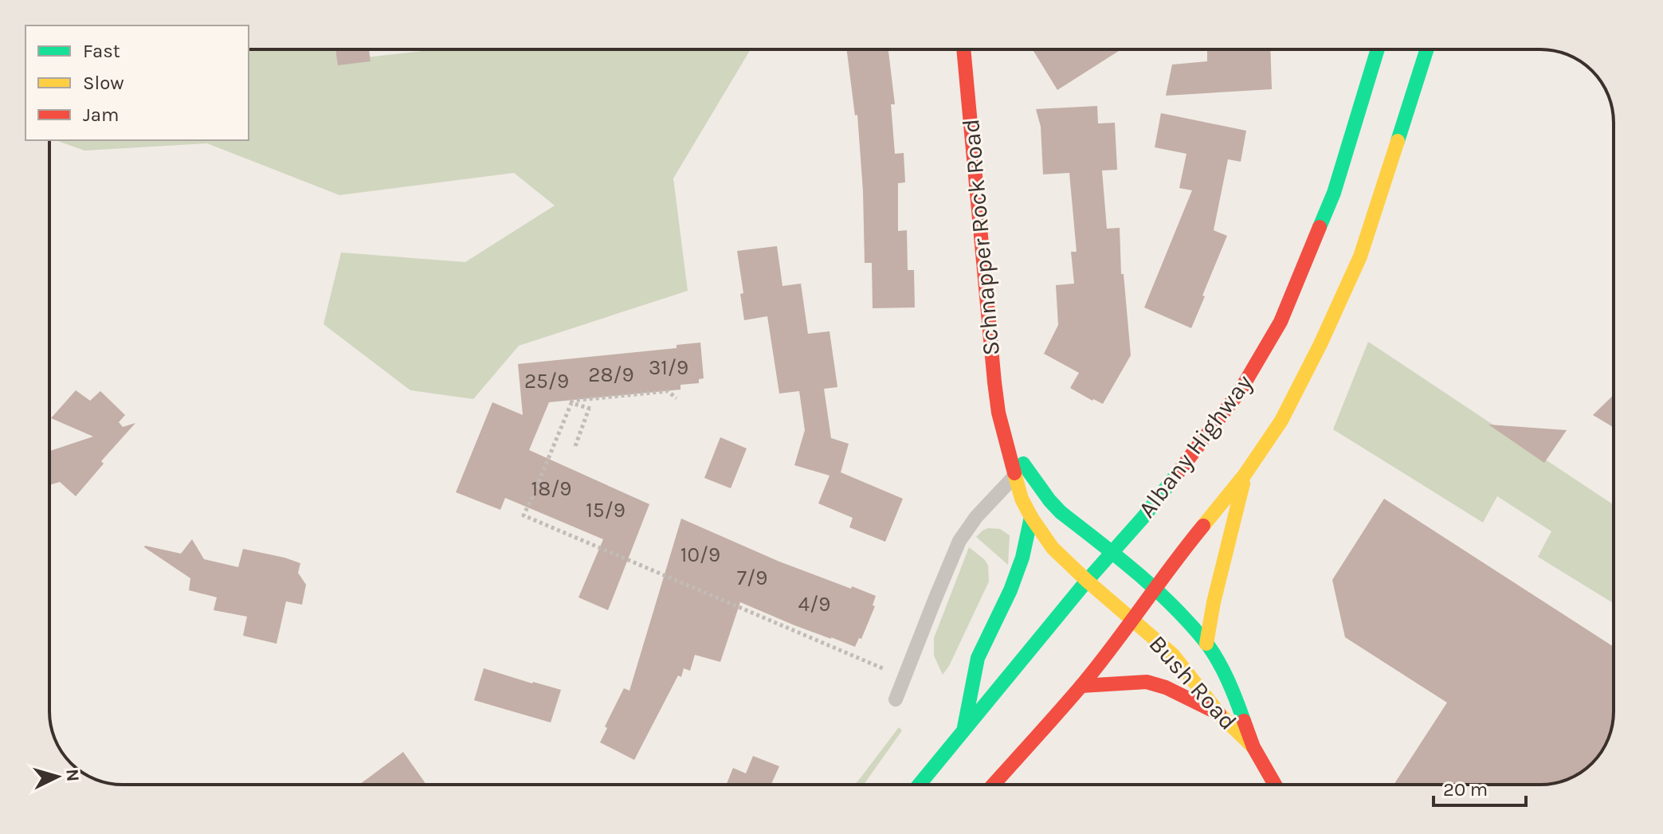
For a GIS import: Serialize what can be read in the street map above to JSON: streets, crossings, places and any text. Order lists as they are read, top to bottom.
{
  "streets": {
    "main road": ["Schnapper Rock Road", "Albany Highway", "Bush Road"]
  },
  "crossings": [
    ["Schnapper Rock Road", "Albany Highway"],
    ["Schnapper Rock Road", "Bush Road"],
    ["Albany Highway", "Bush Road"]
  ],
  "house_numbers": [
    "31/9",
    "28/9",
    "25/9",
    "18/9",
    "15/9",
    "10/9",
    "7/9",
    "4/9"
  ],
  "legend": ["Fast", "Slow", "Jam"],
  "scale_bar": "20 m",
  "north": "right"
}
